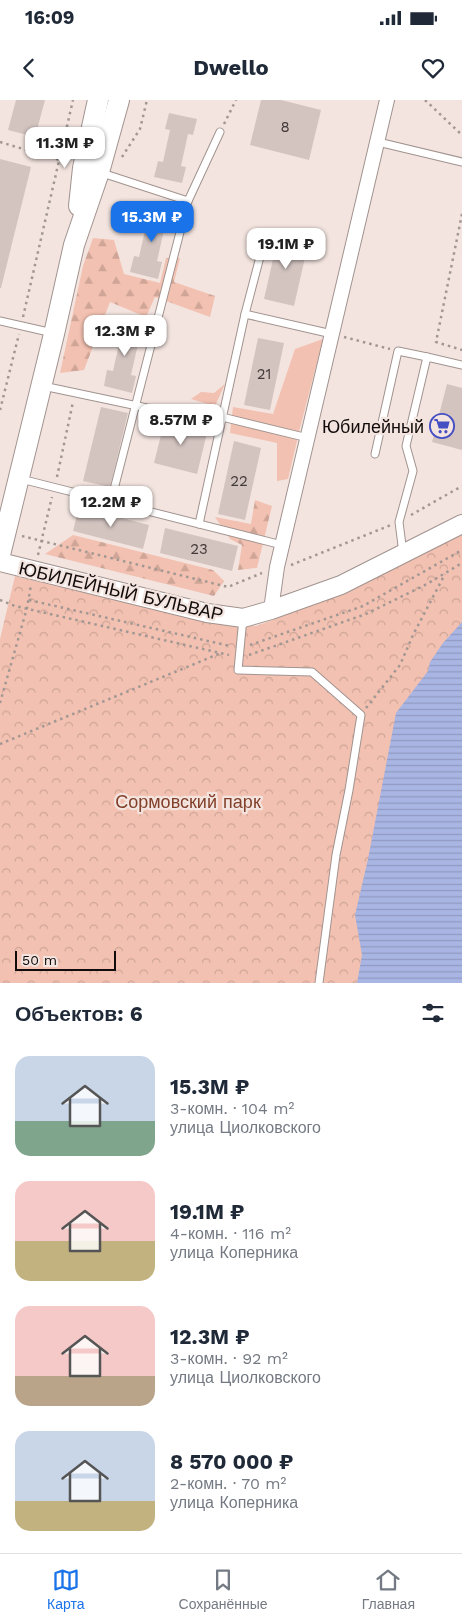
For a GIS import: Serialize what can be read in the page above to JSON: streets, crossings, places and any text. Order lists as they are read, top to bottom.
{
  "streets": {
    "street": ["ЮБИЛЕЙНЫЙ БУЛЬВАР"]
  },
  "parks": ["Сормовский парк"],
  "places": {
    "supermarket": ["Юбилейный"]
  },
  "house_numbers": [
    "8",
    "21",
    "22",
    "23"
  ],
  "scale_bar": "50 m",
  "page": {
    "status": "16:09",
    "header": "Dwello",
    "price": [
      "11.3M ₽",
      "15.3M ₽",
      "19.1M ₽",
      "12.3M ₽",
      "8.57M ₽",
      "12.2M ₽"
    ],
    "scale": "50 m",
    "heading": "Объектов: 6",
    "list": [
      {
        "name": "15.3M ₽",
        "note": "3-комн. · 104 m² · улица Циолковского"
      },
      {
        "name": "19.1M ₽",
        "note": "4-комн. · 116 m² · улица Коперника"
      },
      {
        "name": "12.3M ₽",
        "note": "3-комн. · 92 m² · улица Циолковского"
      },
      {
        "name": "8 570 000 ₽",
        "note": "2-комн. · 70 m² · улица Коперника"
      }
    ],
    "tabs": ["Карта", "Сохранённые", "Главная"]
  }
}
